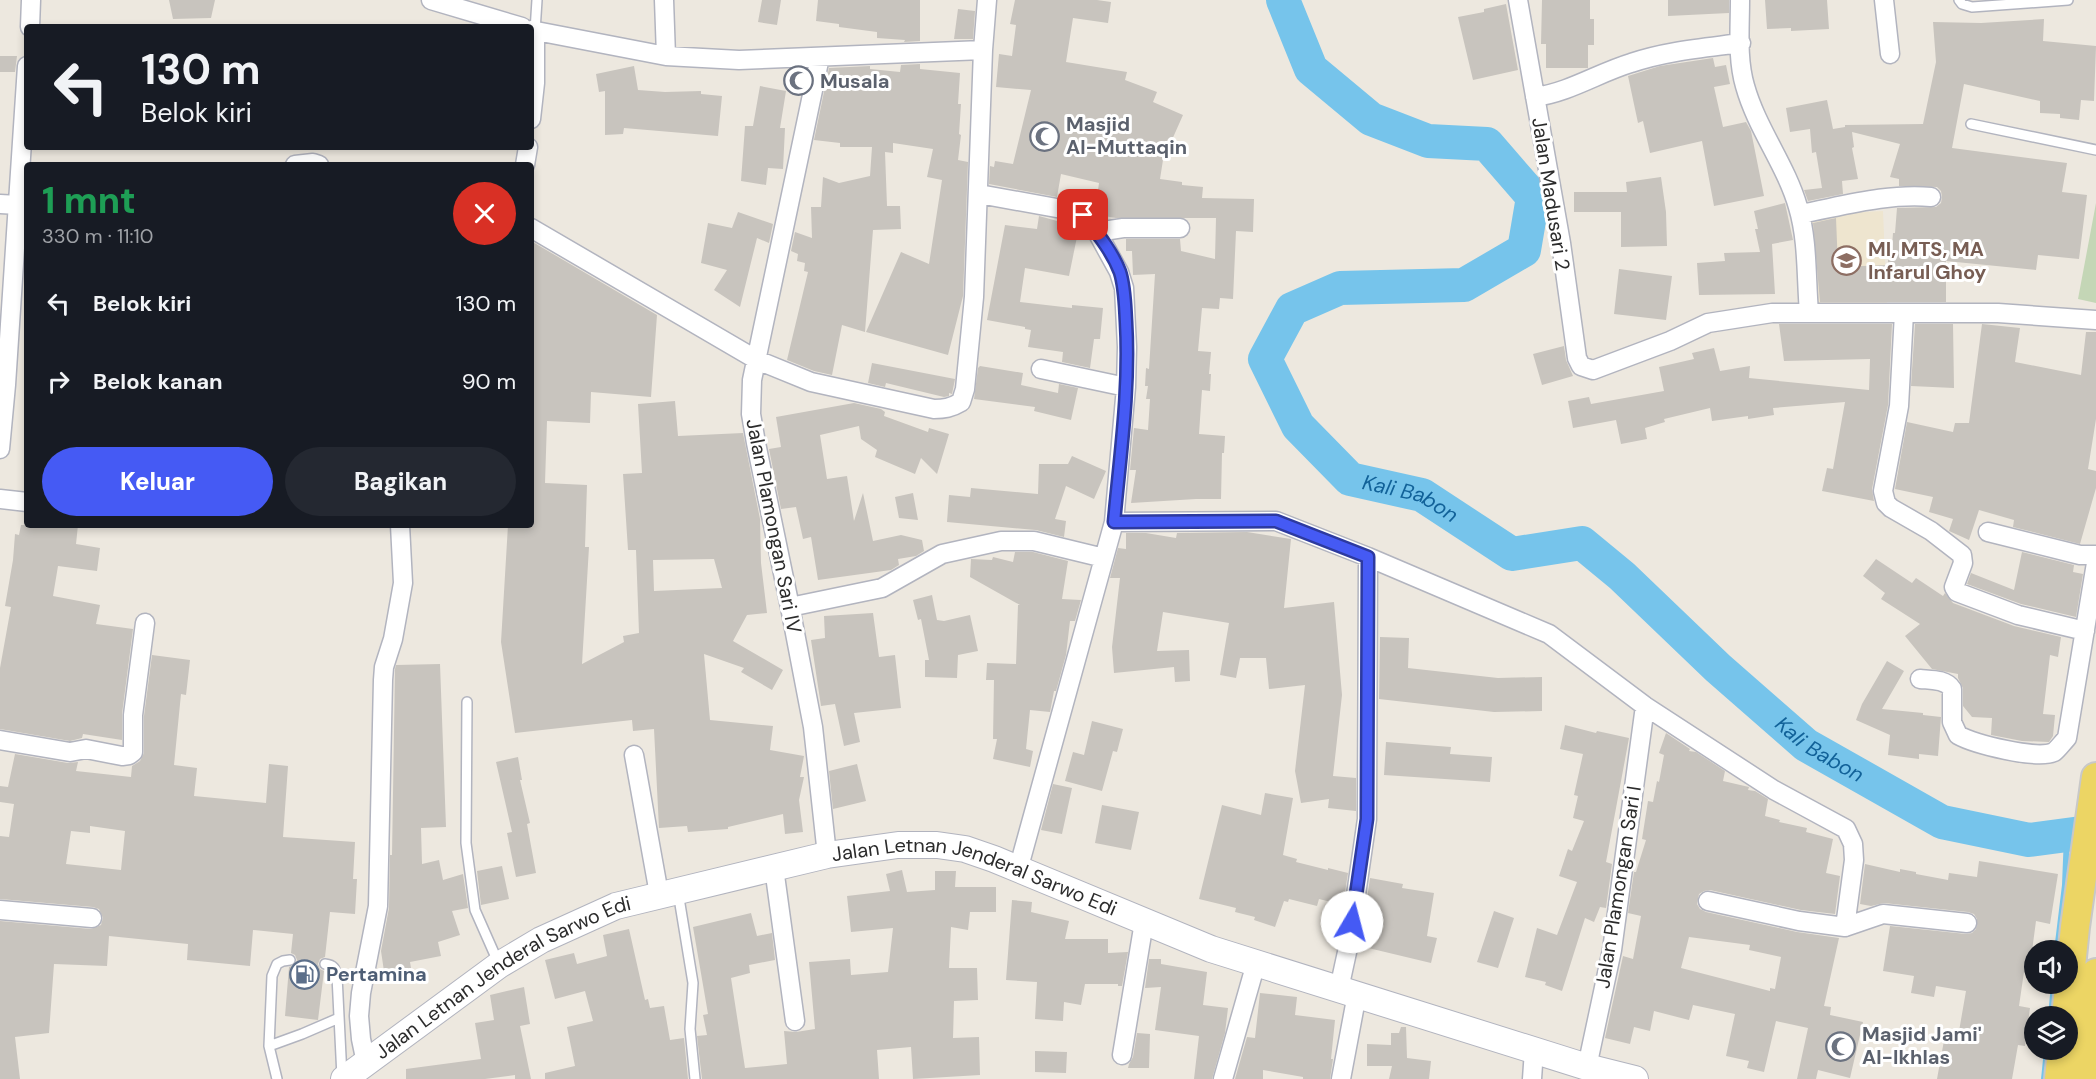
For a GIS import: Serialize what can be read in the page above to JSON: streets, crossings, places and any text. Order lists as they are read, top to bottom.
{
  "streets": {
    "main road": ["Jalan Letnan Jenderal Sarwo Edi"],
    "street": ["Jalan Madusari 2", "Jalan Plamongan Sari IV", "Jalan Plamongan Sari I"]
  },
  "crossings": [
    ["Jalan Plamongan Sari IV", "Jalan Letnan Jenderal Sarwo Edi"],
    ["Jalan Letnan Jenderal Sarwo Edi", "Jalan Plamongan Sari I"]
  ],
  "water": ["Kali Babon"],
  "places": {
    "mosque": ["Musala", "Masjid Al-Muttaqin", "Masjid Jami' Al-Ikhlas"],
    "school or university": ["MI, MTS, MA Infarul Ghoy"],
    "fuel station": ["Pertamina"]
  },
  "page": {
    "turn": ["130 m", "Belok kiri"],
    "heading": ["1 mnt", "330 m · 11:10"],
    "list": [
      {
        "name": "Belok kiri",
        "value": "130 m"
      },
      {
        "name": "Belok kanan",
        "value": "90 m"
      }
    ],
    "buttons": ["Keluar", "Bagikan"]
  }
}
